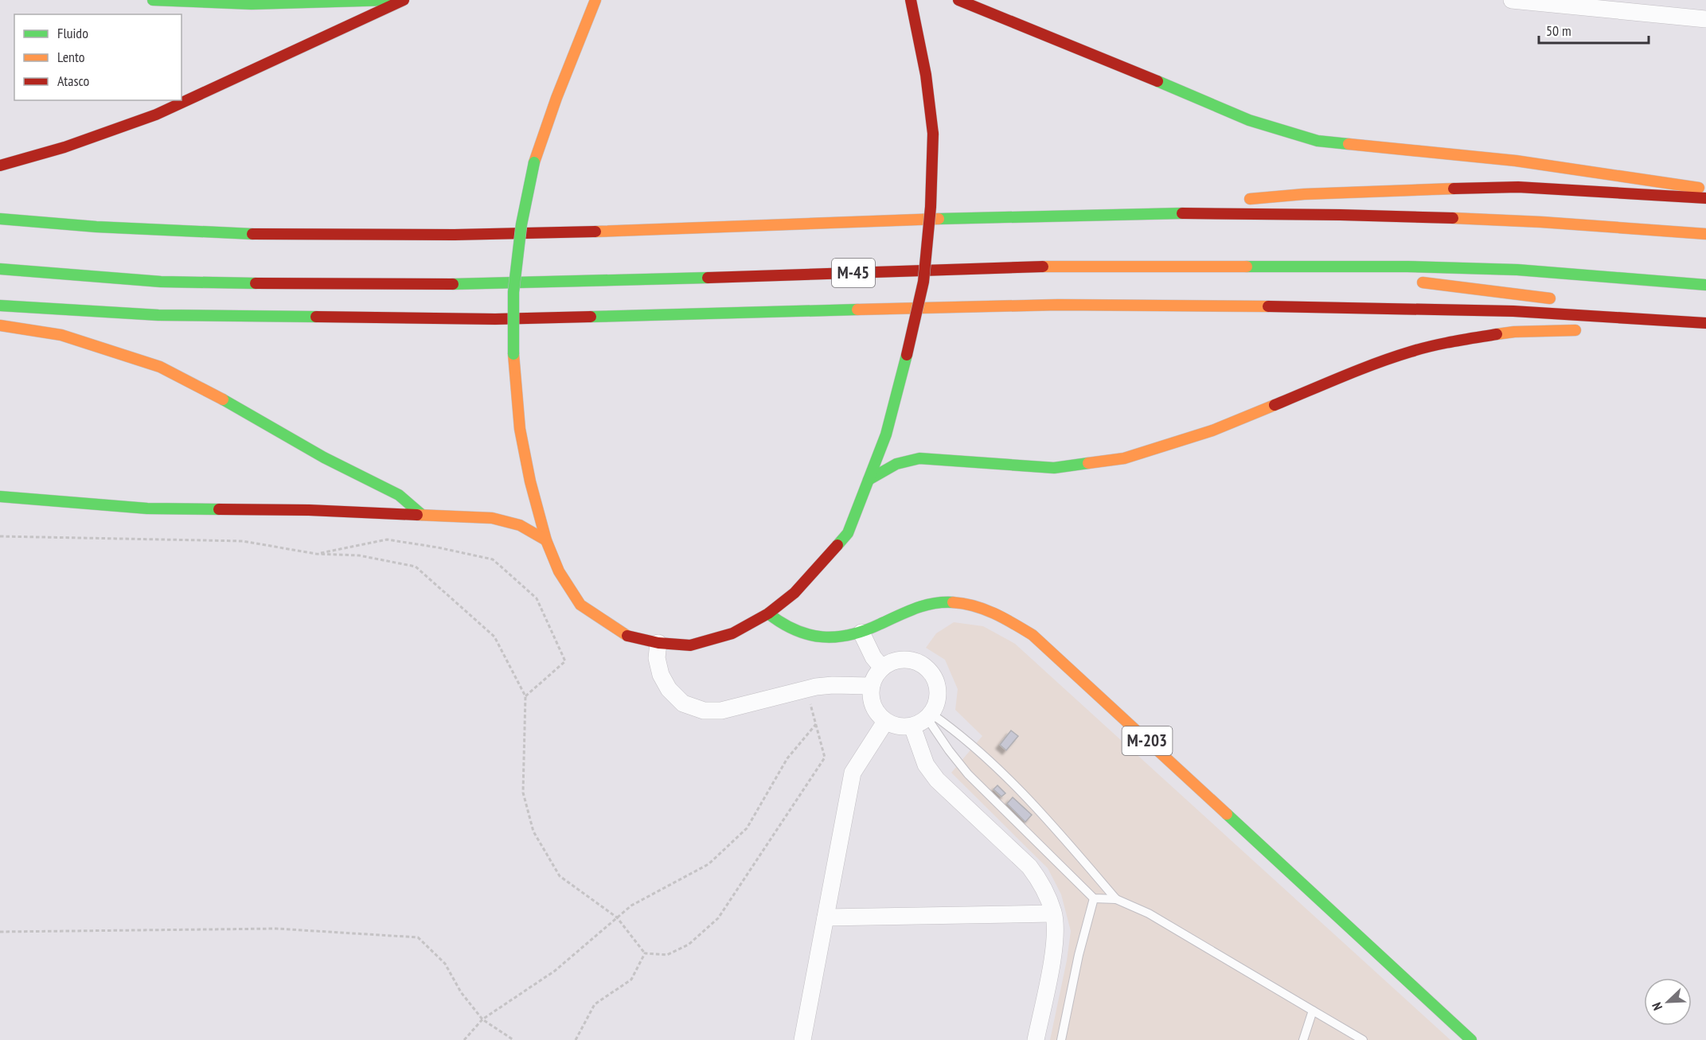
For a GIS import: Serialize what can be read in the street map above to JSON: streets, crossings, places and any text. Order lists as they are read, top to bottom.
{
  "streets": {
    "main road": ["M-45", "M-203"]
  },
  "legend": ["Fluido", "Lento", "Atasco"],
  "scale_bar": "50 m",
  "north": "bottom left"
}
